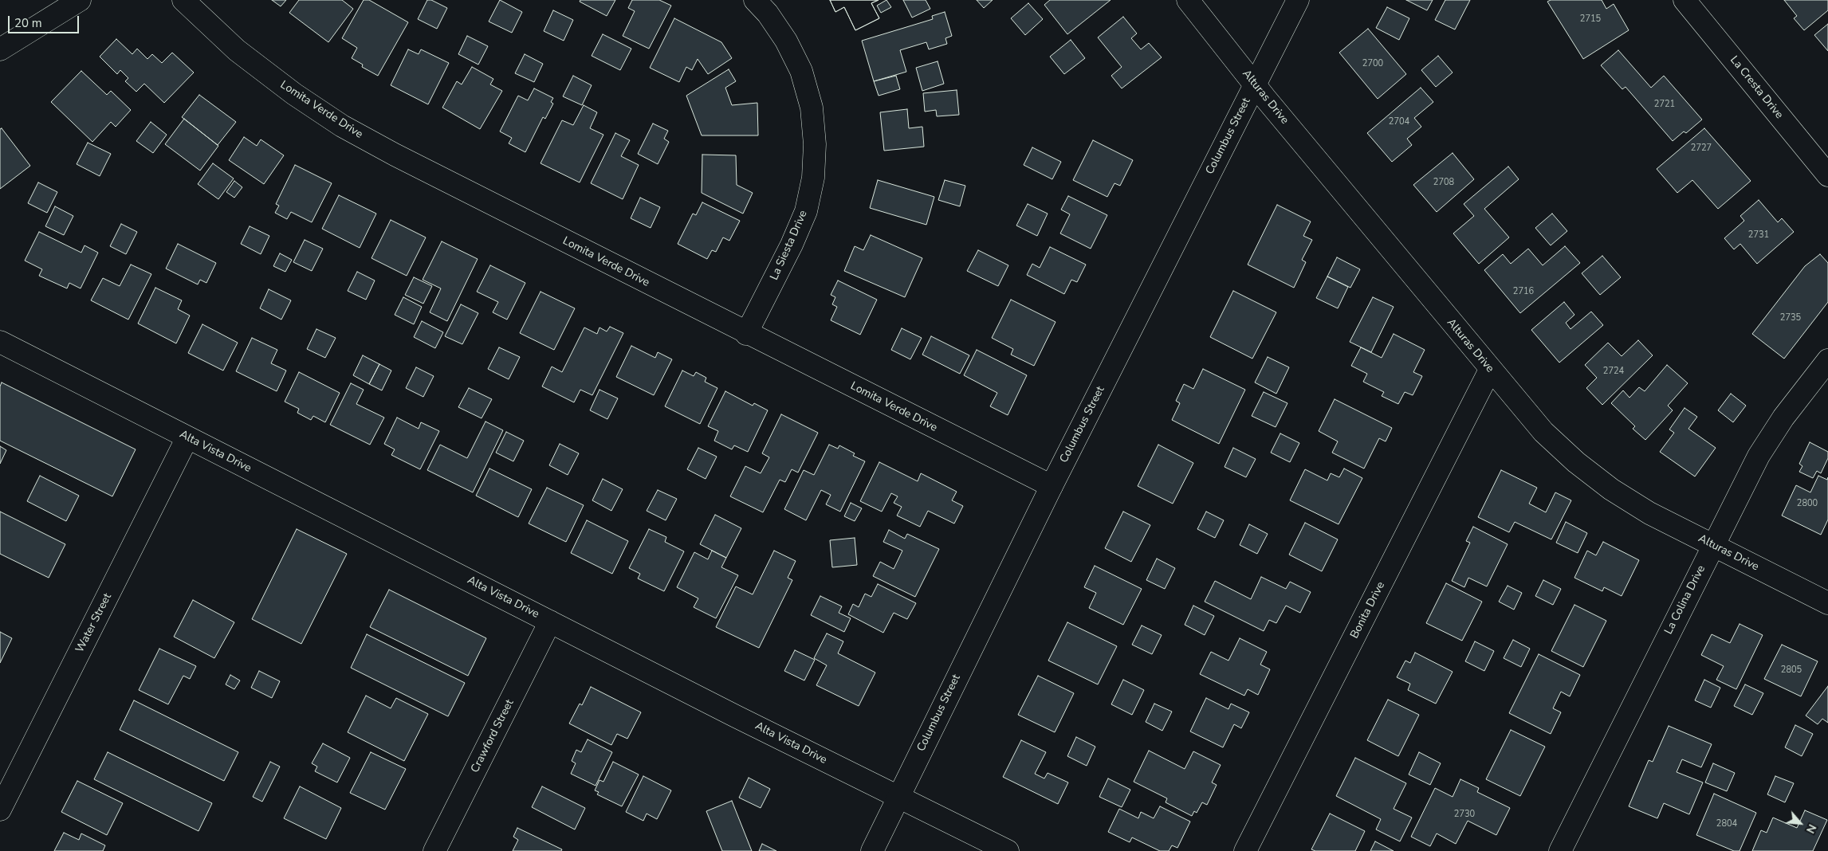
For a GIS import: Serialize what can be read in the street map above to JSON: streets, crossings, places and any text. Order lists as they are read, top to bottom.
{
  "streets": {
    "street": [
      "La Cresta Drive",
      "Alturas Drive",
      "Lomita Verde Drive",
      "Columbus Street",
      "La Siesta Drive",
      "Alta Vista Drive",
      "La Colina Drive",
      "Bonita Drive",
      "Water Street",
      "Crawford Street"
    ]
  },
  "crossings": [
    ["Alturas Drive", "Columbus Street"],
    ["Alturas Drive", "La Colina Drive"],
    ["Alturas Drive", "Bonita Drive"],
    ["Lomita Verde Drive", "Columbus Street"],
    ["Lomita Verde Drive", "La Siesta Drive"],
    ["Columbus Street", "Alta Vista Drive"],
    ["Alta Vista Drive", "Water Street"],
    ["Alta Vista Drive", "Crawford Street"]
  ],
  "house_numbers": [
    "2715",
    "2700",
    "2721",
    "2704",
    "2727",
    "2708",
    "2731",
    "2716",
    "2735",
    "2724",
    "2800",
    "2805",
    "2730",
    "2804"
  ],
  "scale_bar": "20 m",
  "north": "bottom right"
}
